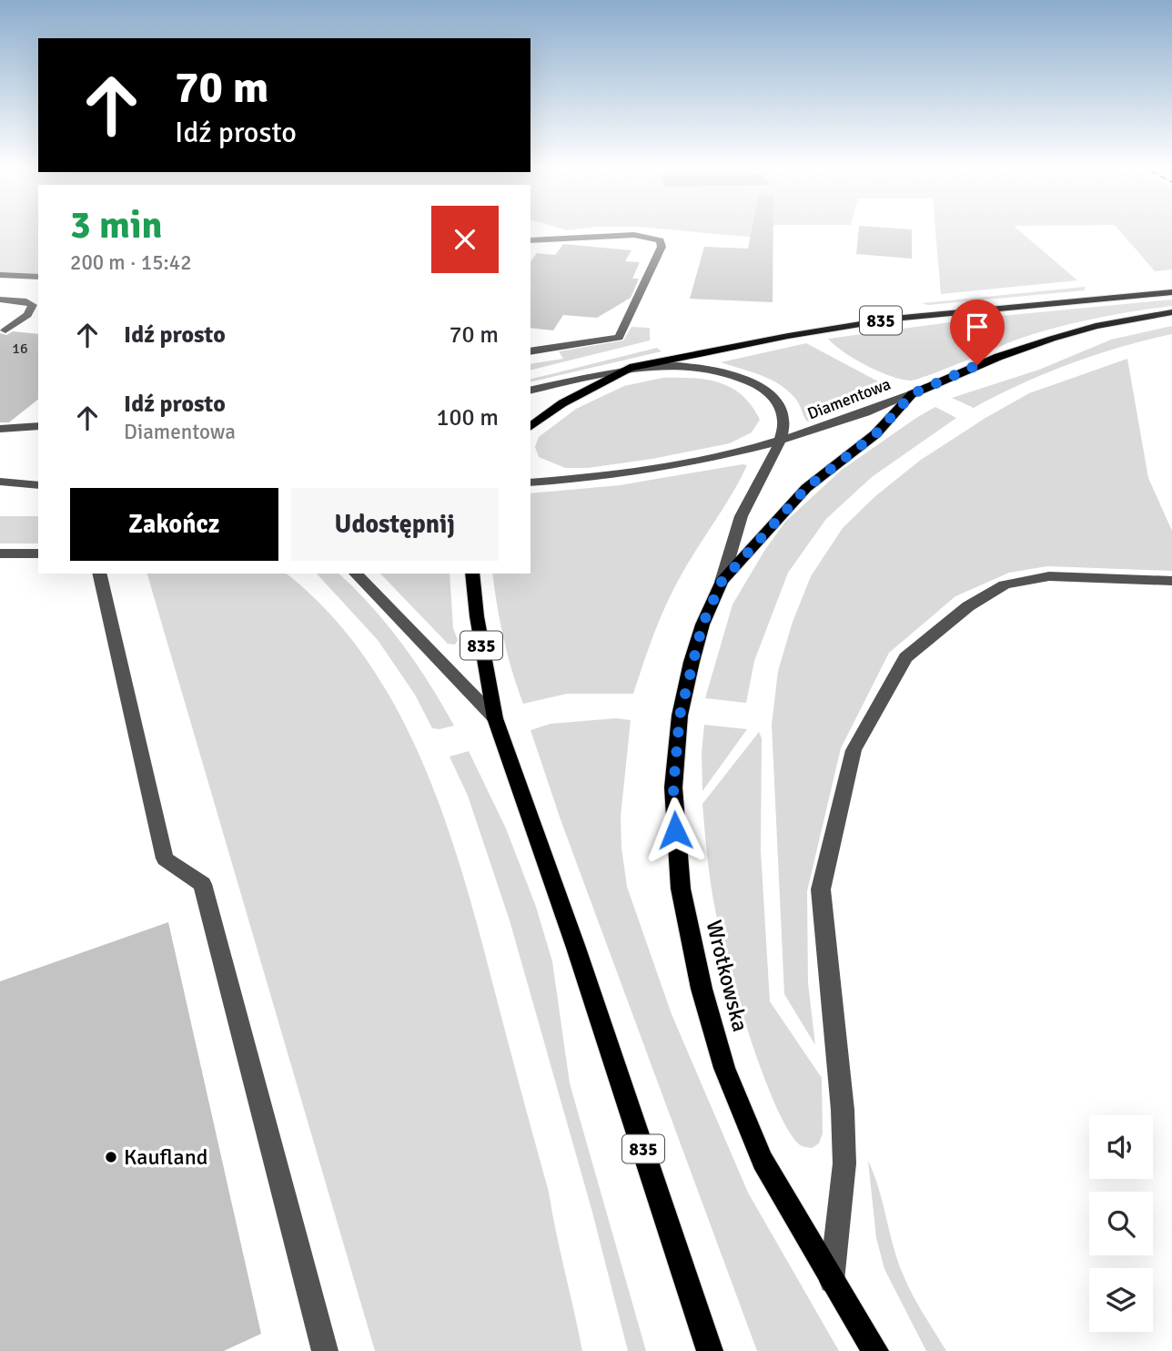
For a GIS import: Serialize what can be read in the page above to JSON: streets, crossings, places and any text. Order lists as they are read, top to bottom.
{
  "streets": {
    "main road": ["835", "Diamentowa", "Wrotkowska"]
  },
  "crossings": [
    ["Diamentowa", "Wrotkowska"]
  ],
  "places": ["Kaufland"],
  "house_numbers": ["16"],
  "page": {
    "turn": ["70 m", "Idź prosto"],
    "heading": ["3 min", "200 m · 15:42"],
    "list": [
      {
        "name": "Idź prosto",
        "value": "70 m"
      },
      {
        "name": "Idź prosto",
        "note": "Diamentowa",
        "value": "100 m"
      }
    ],
    "buttons": ["Zakończ", "Udostępnij"]
  }
}
